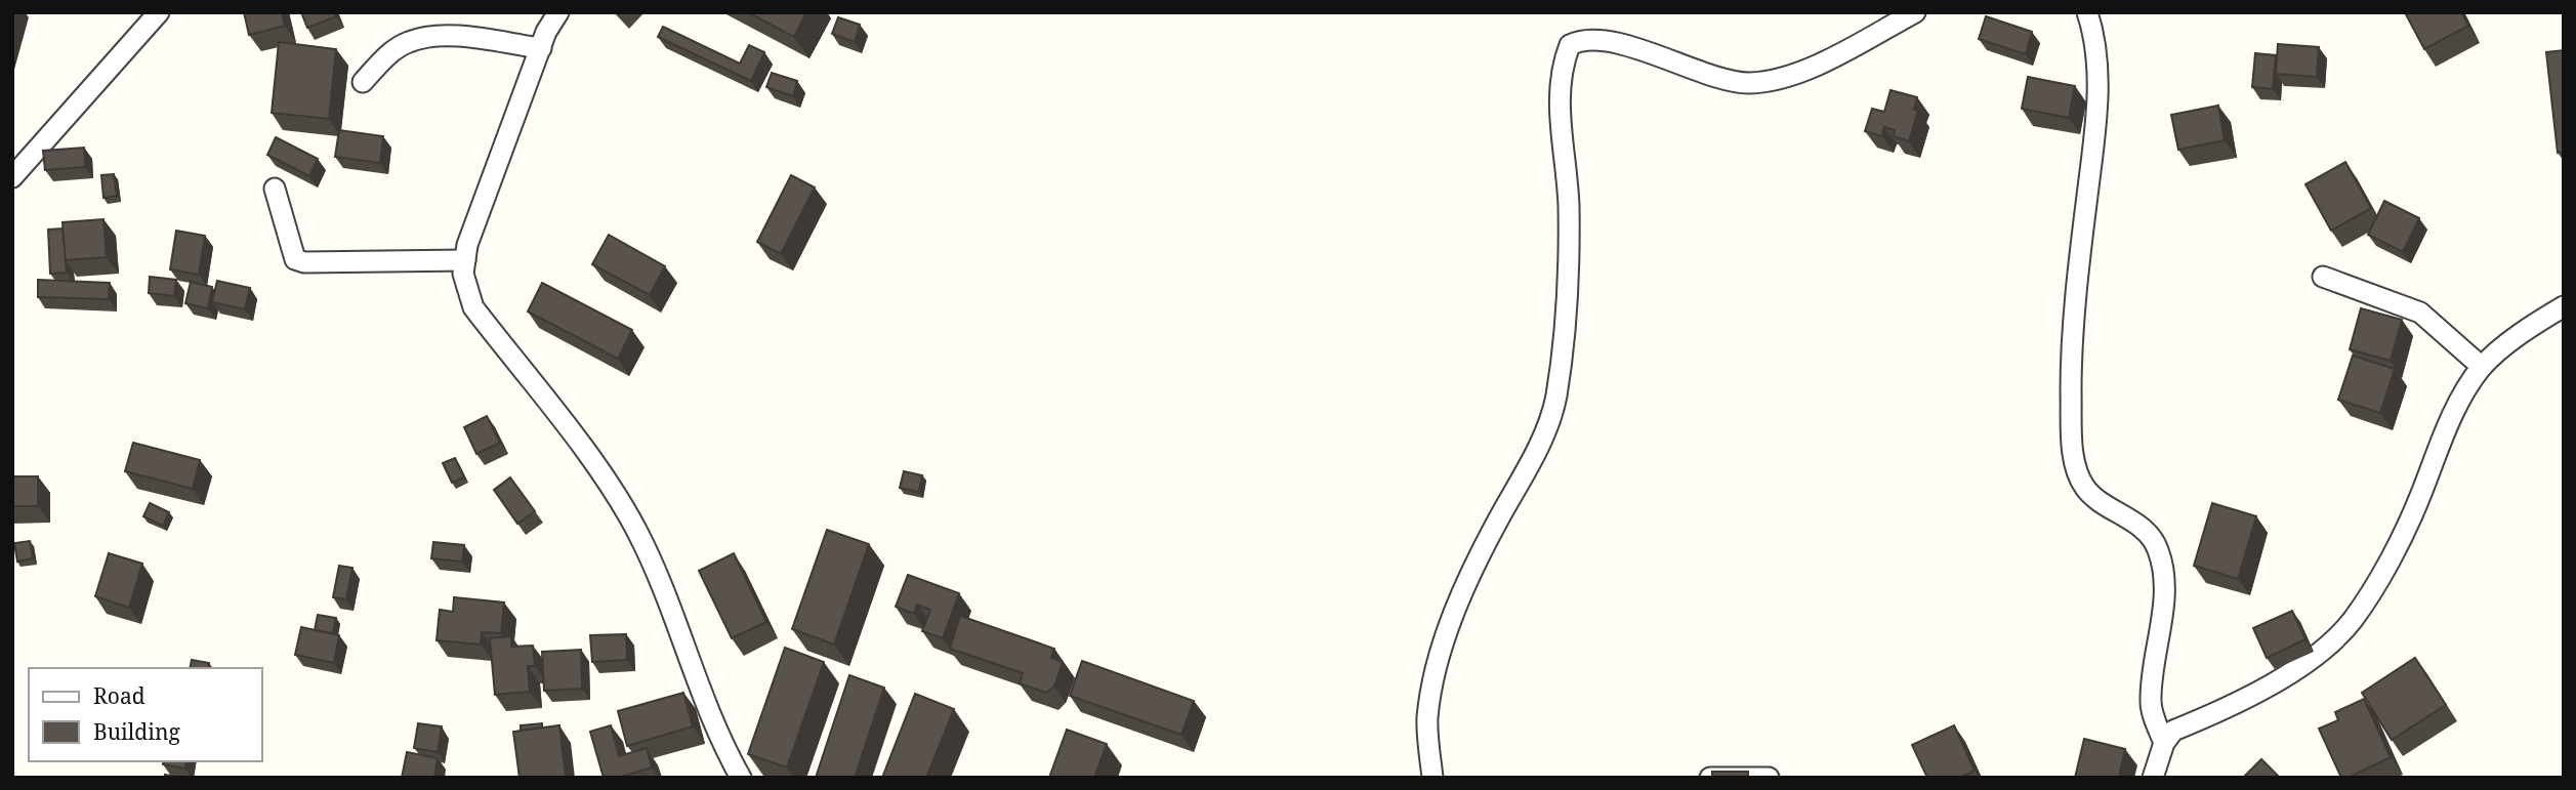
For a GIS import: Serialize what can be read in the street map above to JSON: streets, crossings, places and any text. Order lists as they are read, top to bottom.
{
  "legend": ["Road", "Building"]
}
